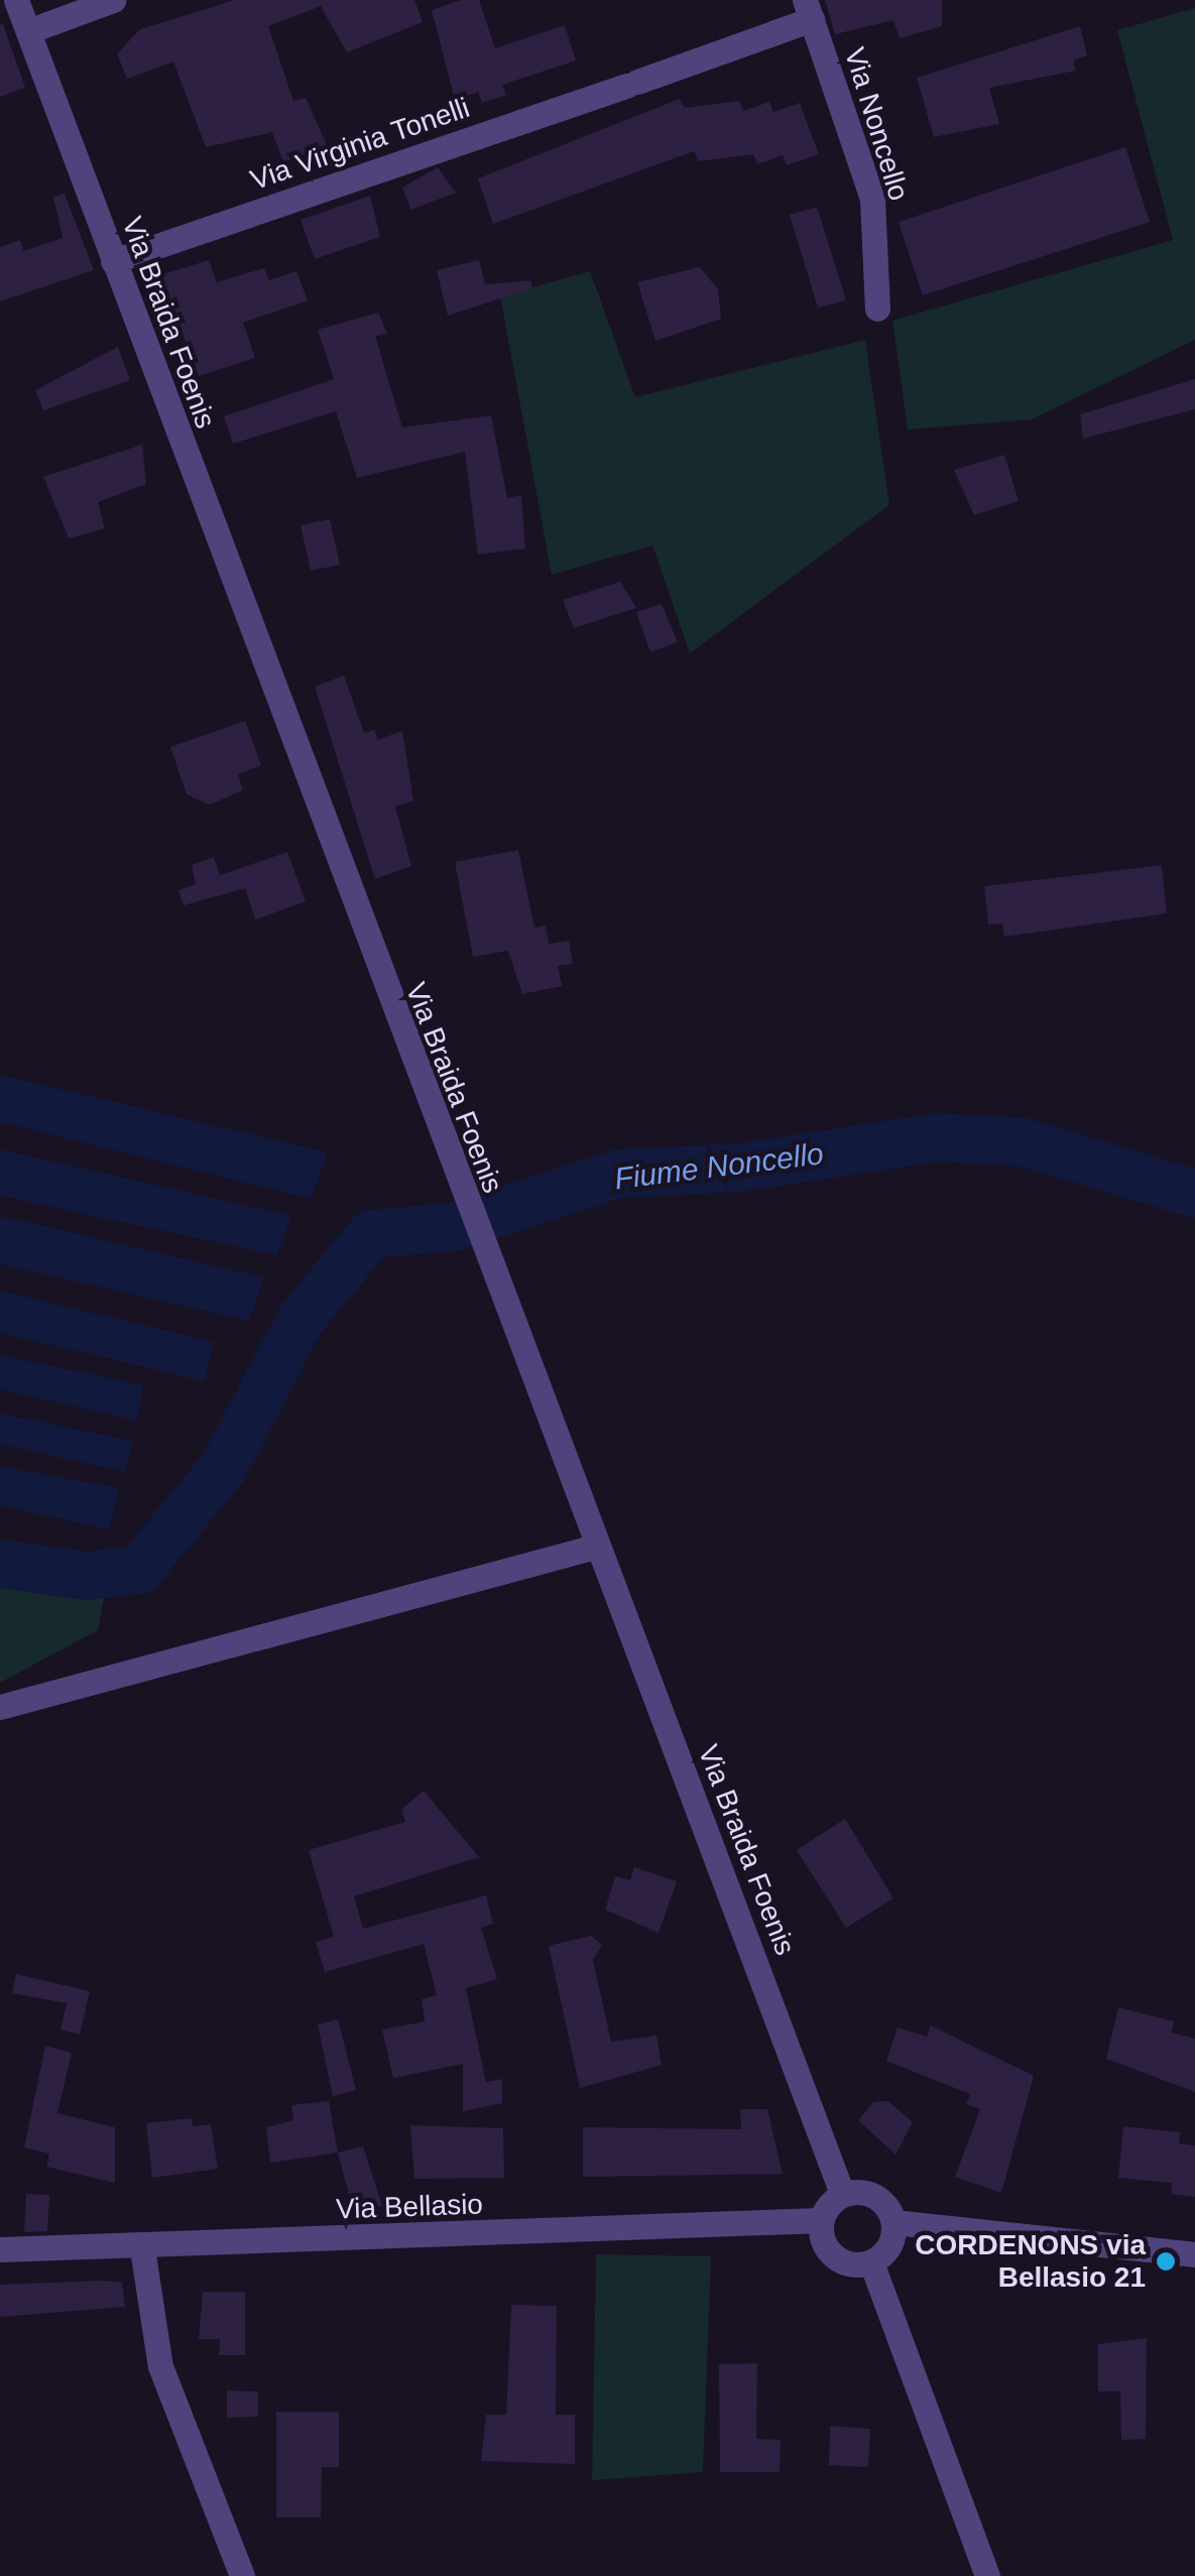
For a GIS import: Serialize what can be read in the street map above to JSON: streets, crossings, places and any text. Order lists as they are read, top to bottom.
{
  "streets": {
    "street": [
      "Via Noncello",
      "Via Virginia Tonelli",
      "Via Braida Foenis",
      "Via Bellasio"
    ]
  },
  "crossings": [
    ["Via Noncello", "Via Virginia Tonelli"],
    ["Via Virginia Tonelli", "Via Braida Foenis"],
    ["Via Braida Foenis", "Via Bellasio"]
  ],
  "water": ["Fiume Noncello"],
  "places": ["CORDENONS via Bellasio 21"]
}
